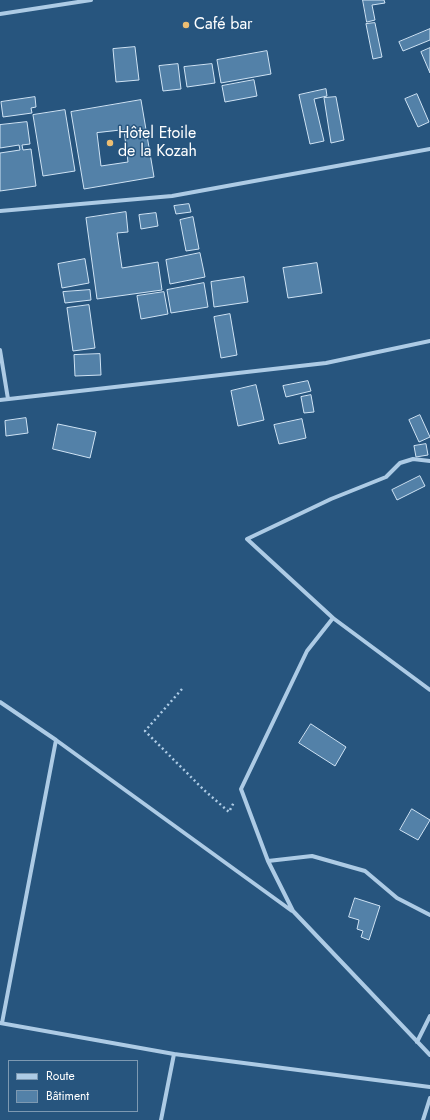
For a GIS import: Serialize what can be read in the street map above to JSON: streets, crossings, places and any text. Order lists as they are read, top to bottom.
{
  "places": ["Café bar", "Hôtel Etoile de la Kozah"],
  "legend": ["Route", "Bâtiment"]
}
